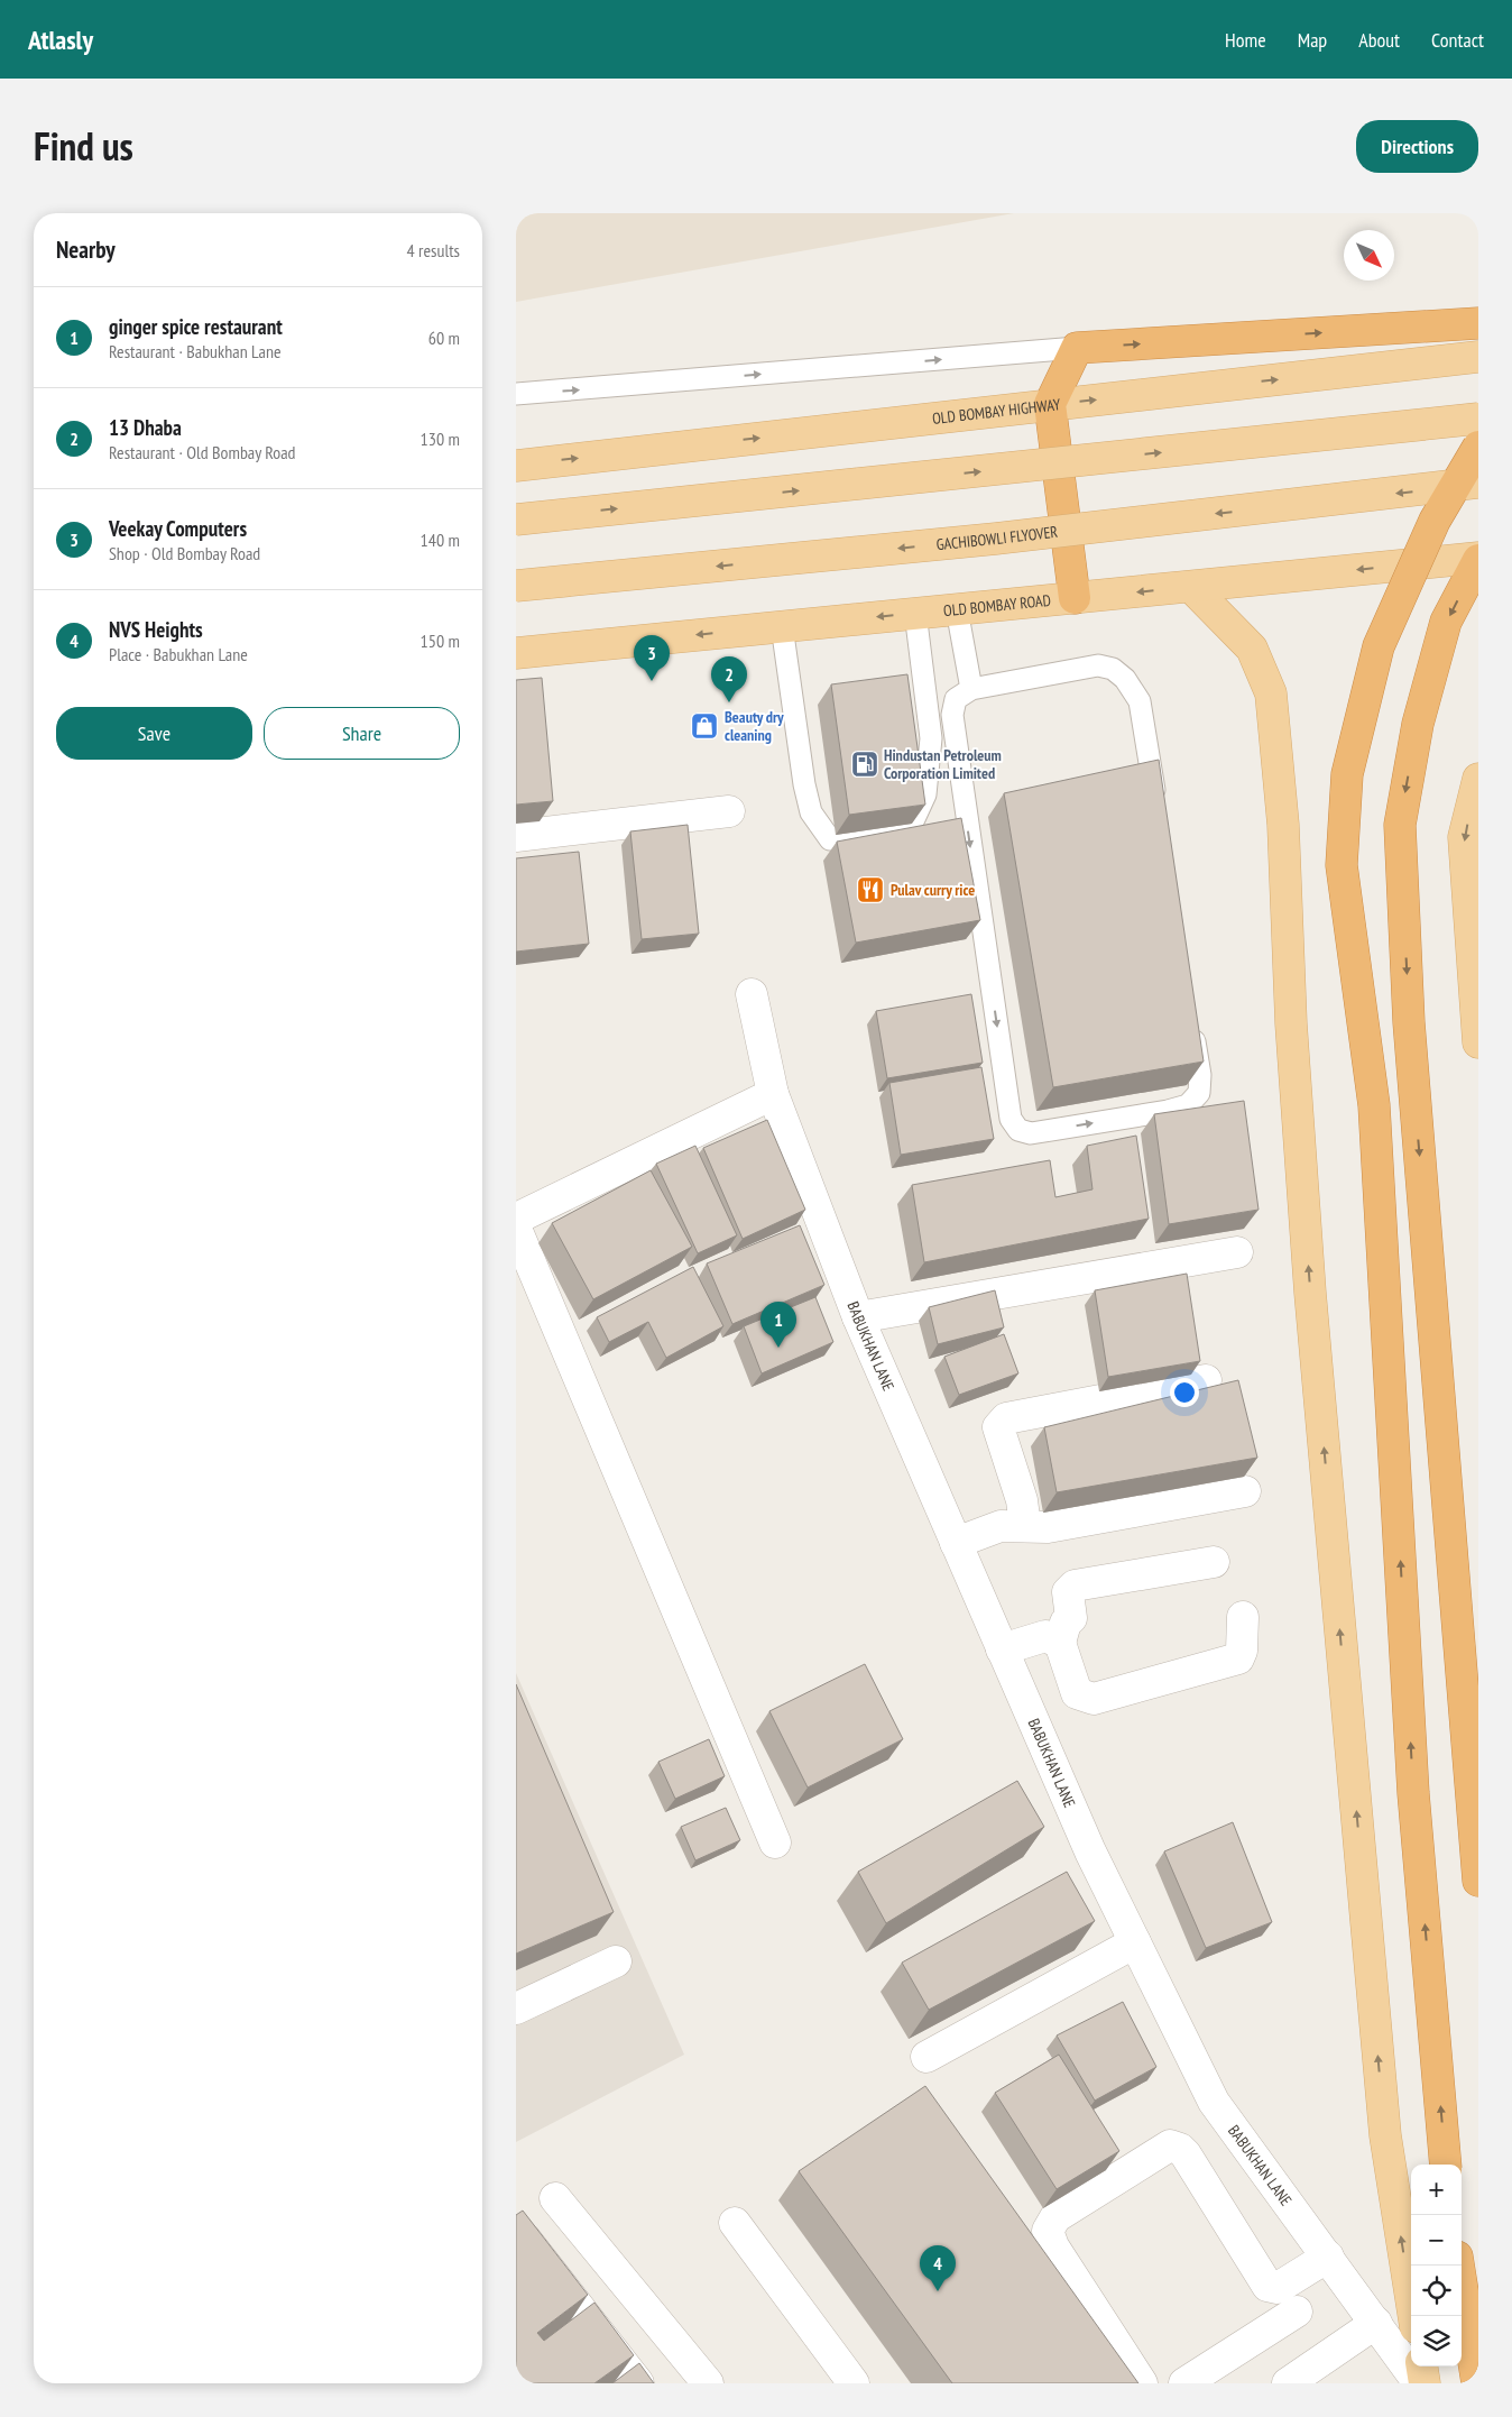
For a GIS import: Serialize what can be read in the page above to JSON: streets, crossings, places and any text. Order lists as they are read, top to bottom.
{
  "streets": {
    "main road": ["OLD BOMBAY HIGHWAY", "GACHIBOWLI FLYOVER", "OLD BOMBAY ROAD"],
    "street": ["BABUKHAN LANE"]
  },
  "places": {
    "shop": ["Beauty dry cleaning"],
    "fuel station": ["Hindustan Petroleum Corporation Limited"],
    "restaurant": ["Pulav curry rice"]
  },
  "north": "bottom right",
  "page": {
    "header": "Atlasly",
    "nav": [
      "Home",
      "Map",
      "About",
      "Contact"
    ],
    "title": "Find us",
    "buttons": [
      "Directions",
      ["Save", "Share"]
    ],
    "heading": ["Nearby", "4 results"],
    "list": [
      {
        "mark": "1",
        "name": "ginger spice restaurant",
        "note": "Restaurant · Babukhan Lane",
        "value": "60 m"
      },
      {
        "mark": "2",
        "name": "13 Dhaba",
        "note": "Restaurant · Old Bombay Road",
        "value": "130 m"
      },
      {
        "mark": "3",
        "name": "Veekay Computers",
        "note": "Shop · Old Bombay Road",
        "value": "140 m"
      },
      {
        "mark": "4",
        "name": "NVS Heights",
        "note": "Place · Babukhan Lane",
        "value": "150 m"
      }
    ],
    "pins": [
      "3",
      "2",
      "1",
      "4"
    ],
    "map_buttons": ["+", "−"]
  }
}
